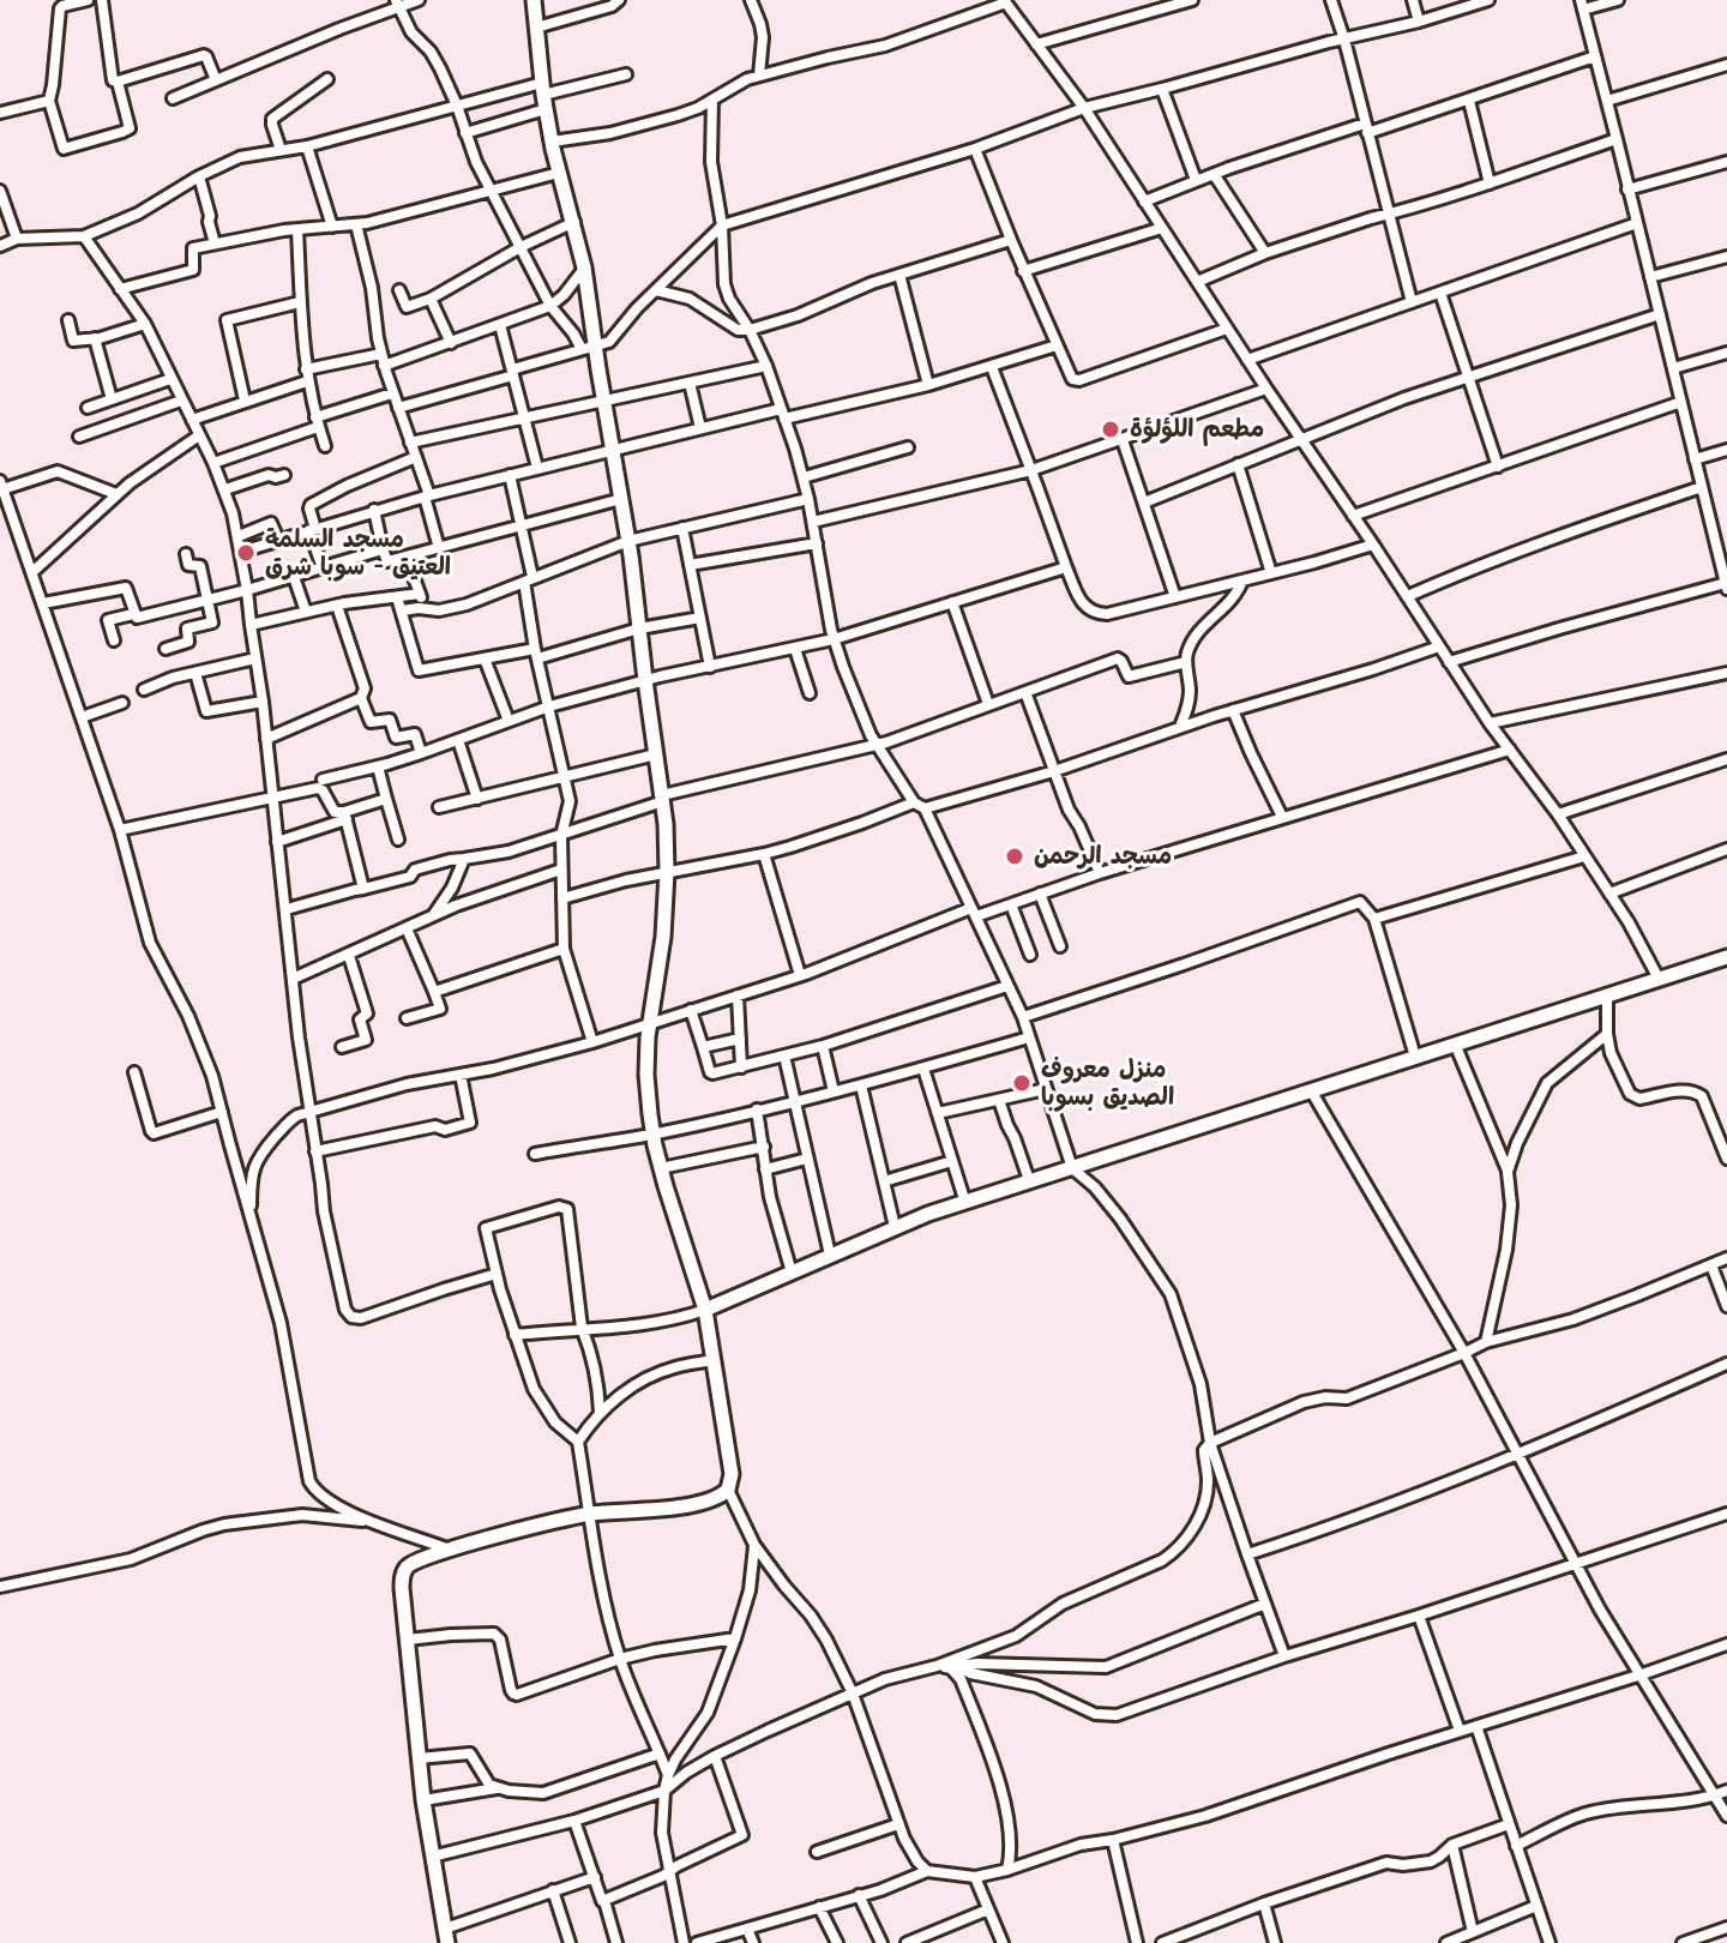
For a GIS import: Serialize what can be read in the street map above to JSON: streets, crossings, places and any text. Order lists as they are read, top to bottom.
{
  "places": [
    "مطعم اللؤلؤة",
    "مسجد السلمة العتيق - سوبا شرق",
    "مسجد الرحمن",
    "منزل معروف الصديق بسوبا"
  ]
}
